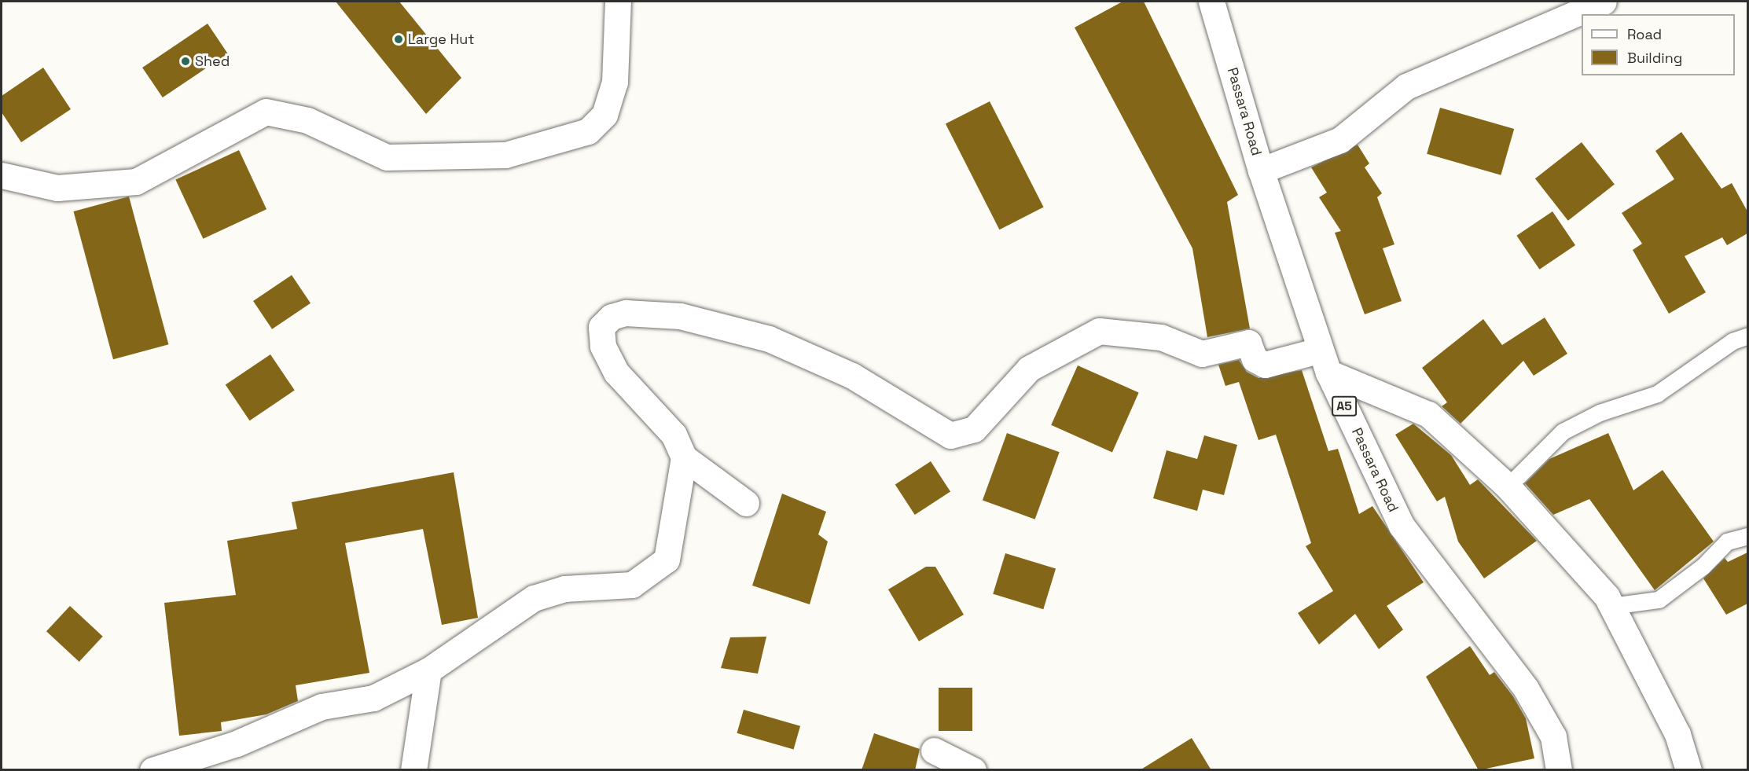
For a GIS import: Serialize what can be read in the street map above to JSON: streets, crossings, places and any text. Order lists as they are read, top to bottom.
{
  "streets": {
    "main road": ["Passara Road", "A5"]
  },
  "places": ["Large Hut", "Shed"],
  "legend": ["Road", "Building"]
}
